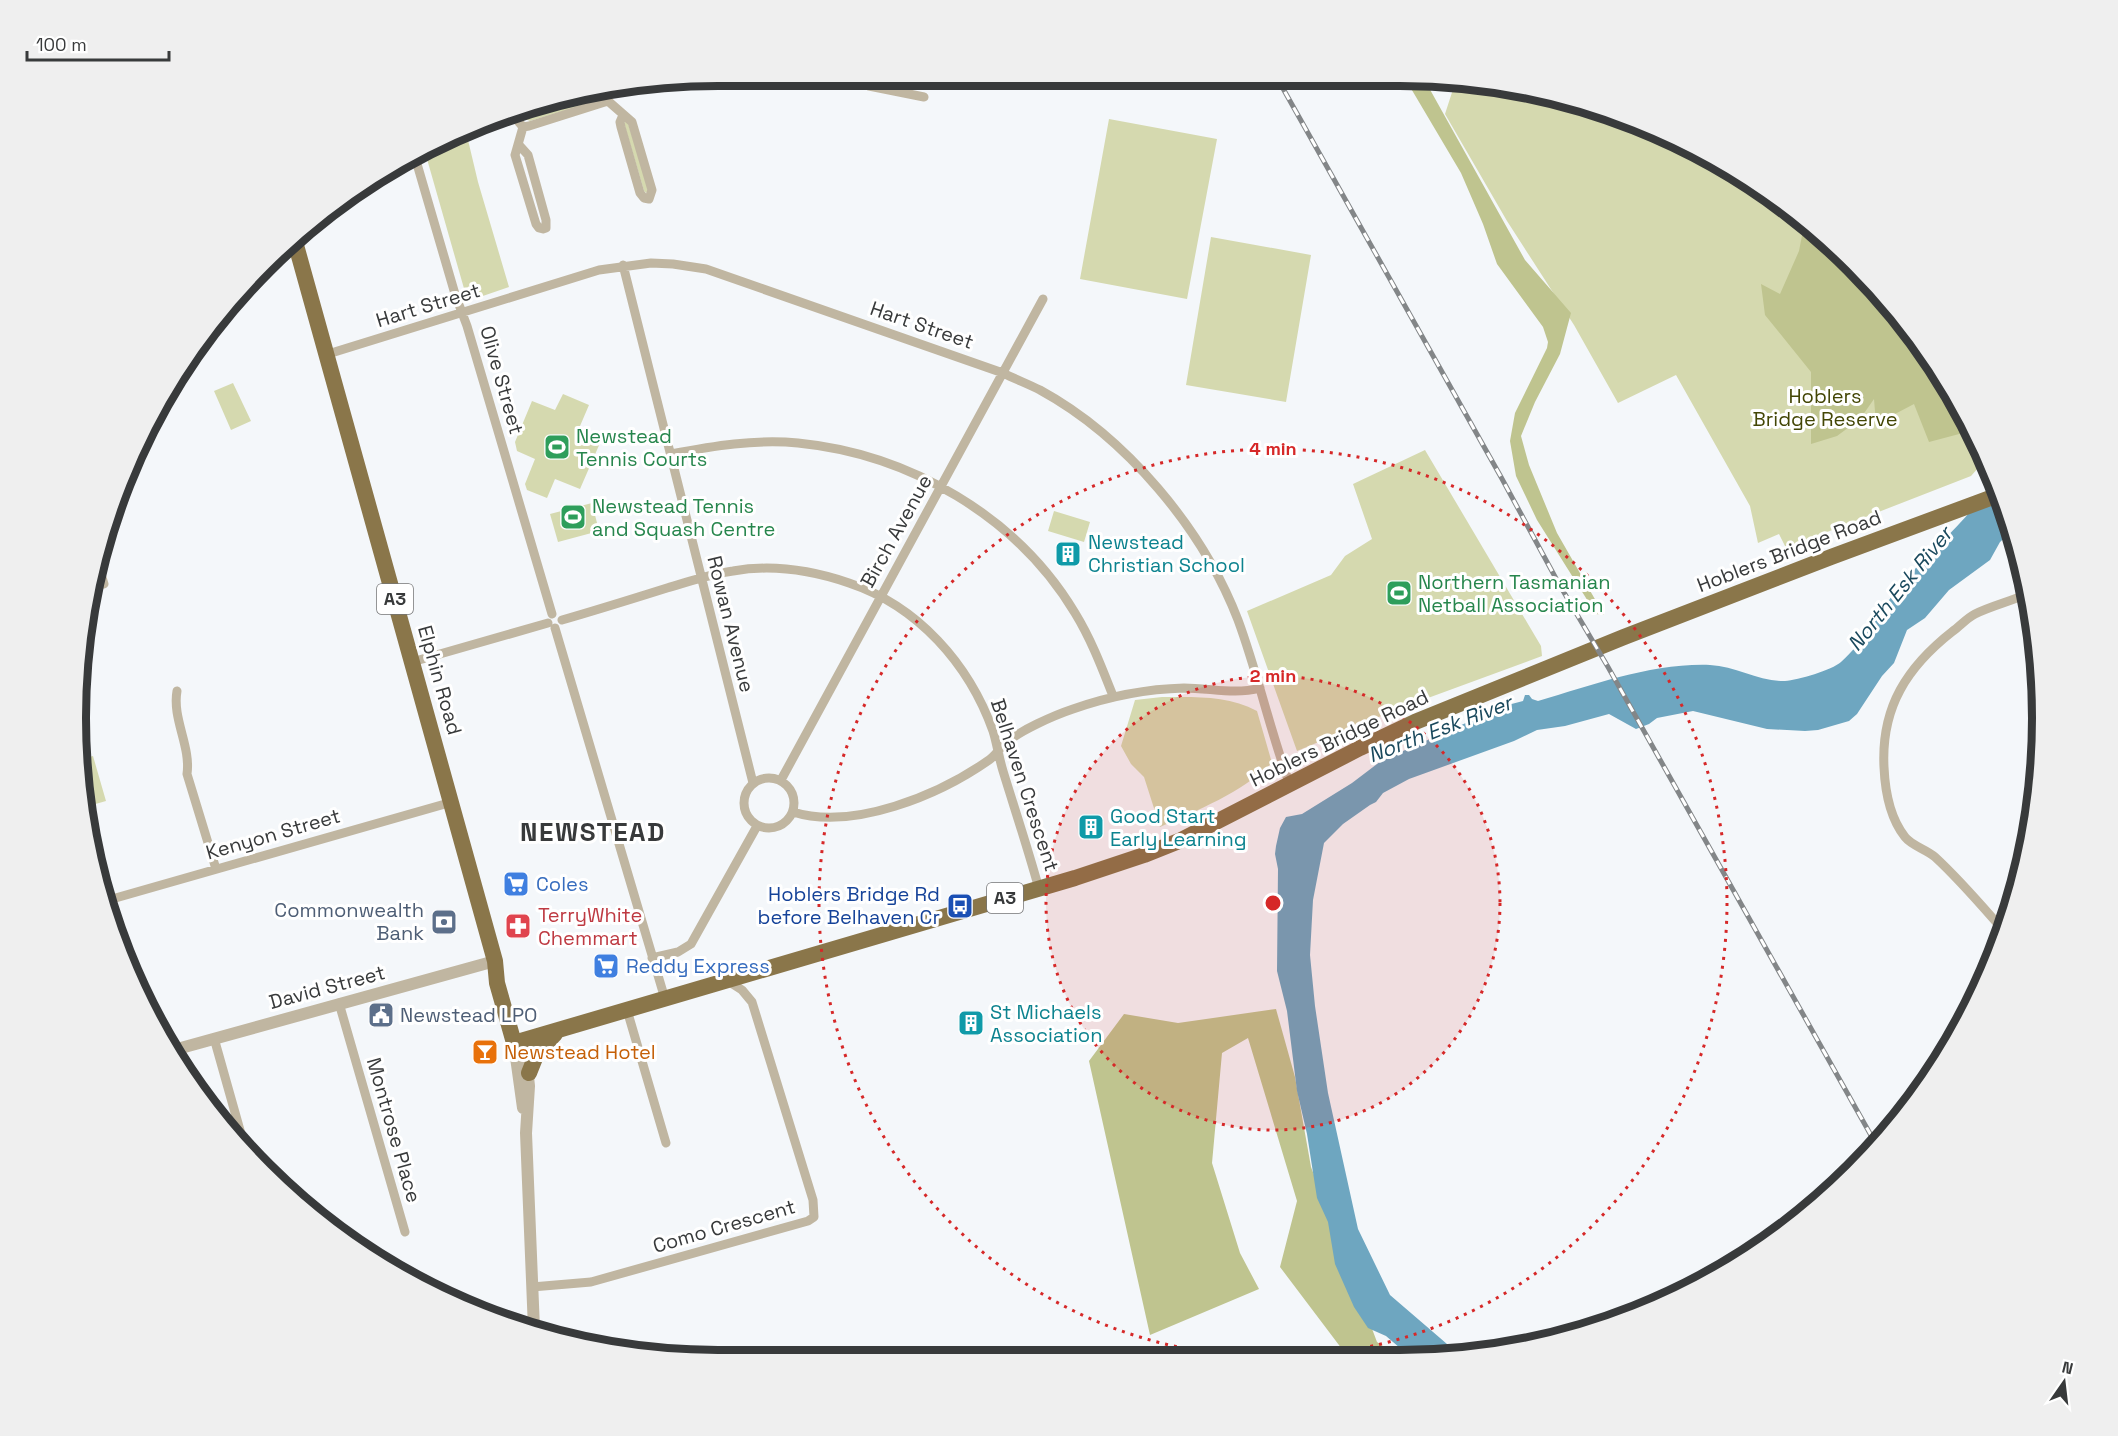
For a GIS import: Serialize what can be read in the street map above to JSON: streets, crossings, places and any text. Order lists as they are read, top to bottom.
{
  "streets": {
    "highway": ["Hoblers Bridge Road", "A3", "Elphin Road"],
    "street": [
      "Hart Street",
      "Olive Street",
      "Birch Avenue",
      "Rowan Avenue",
      "Belhaven Crescent",
      "Kenyon Street",
      "David Street",
      "Montrose Place",
      "Como Crescent"
    ]
  },
  "crossings": [
    ["Hart Street", "Olive Street"],
    ["Hart Street", "Birch Avenue"],
    ["Hart Street", "Hoblers Bridge Road"],
    ["Hart Street", "Rowan Avenue"],
    ["Hart Street", "Elphin Road"],
    ["Olive Street", "Hoblers Bridge Road"],
    ["Olive Street", "Belhaven Crescent"],
    ["Birch Avenue", "Rowan Avenue"],
    ["Birch Avenue", "Belhaven Crescent"],
    ["Hoblers Bridge Road", "Elphin Road"],
    ["Hoblers Bridge Road", "Belhaven Crescent"],
    ["Hoblers Bridge Road", "Como Crescent"],
    ["Rowan Avenue", "Belhaven Crescent"],
    ["Elphin Road", "Belhaven Crescent"],
    ["Elphin Road", "Kenyon Street"],
    ["Elphin Road", "David Street"],
    ["David Street", "Montrose Place"]
  ],
  "districts": ["NEWSTEAD"],
  "water": ["North Esk River"],
  "parks": ["Hoblers Bridge Reserve"],
  "places": {
    "sports": ["Newstead Tennis Courts", "Newstead Tennis and Squash Centre", "Northern Tasmanian Netball Association"],
    "building": ["Newstead Christian School", "Good Start Early Learning", "St Michaels Association"],
    "supermarket": ["Coles", "Reddy Express"],
    "bus stop": ["Hoblers Bridge Rd before Belhaven Cr"],
    "bank": ["Commonwealth Bank"],
    "pharmacy": ["TerryWhite Chemmart"],
    "public building": ["Newstead LPO"],
    "bar": ["Newstead Hotel"]
  },
  "scale_bar": "100 m",
  "north": "top",
  "rings": ["4 min", "2 min"]
}
